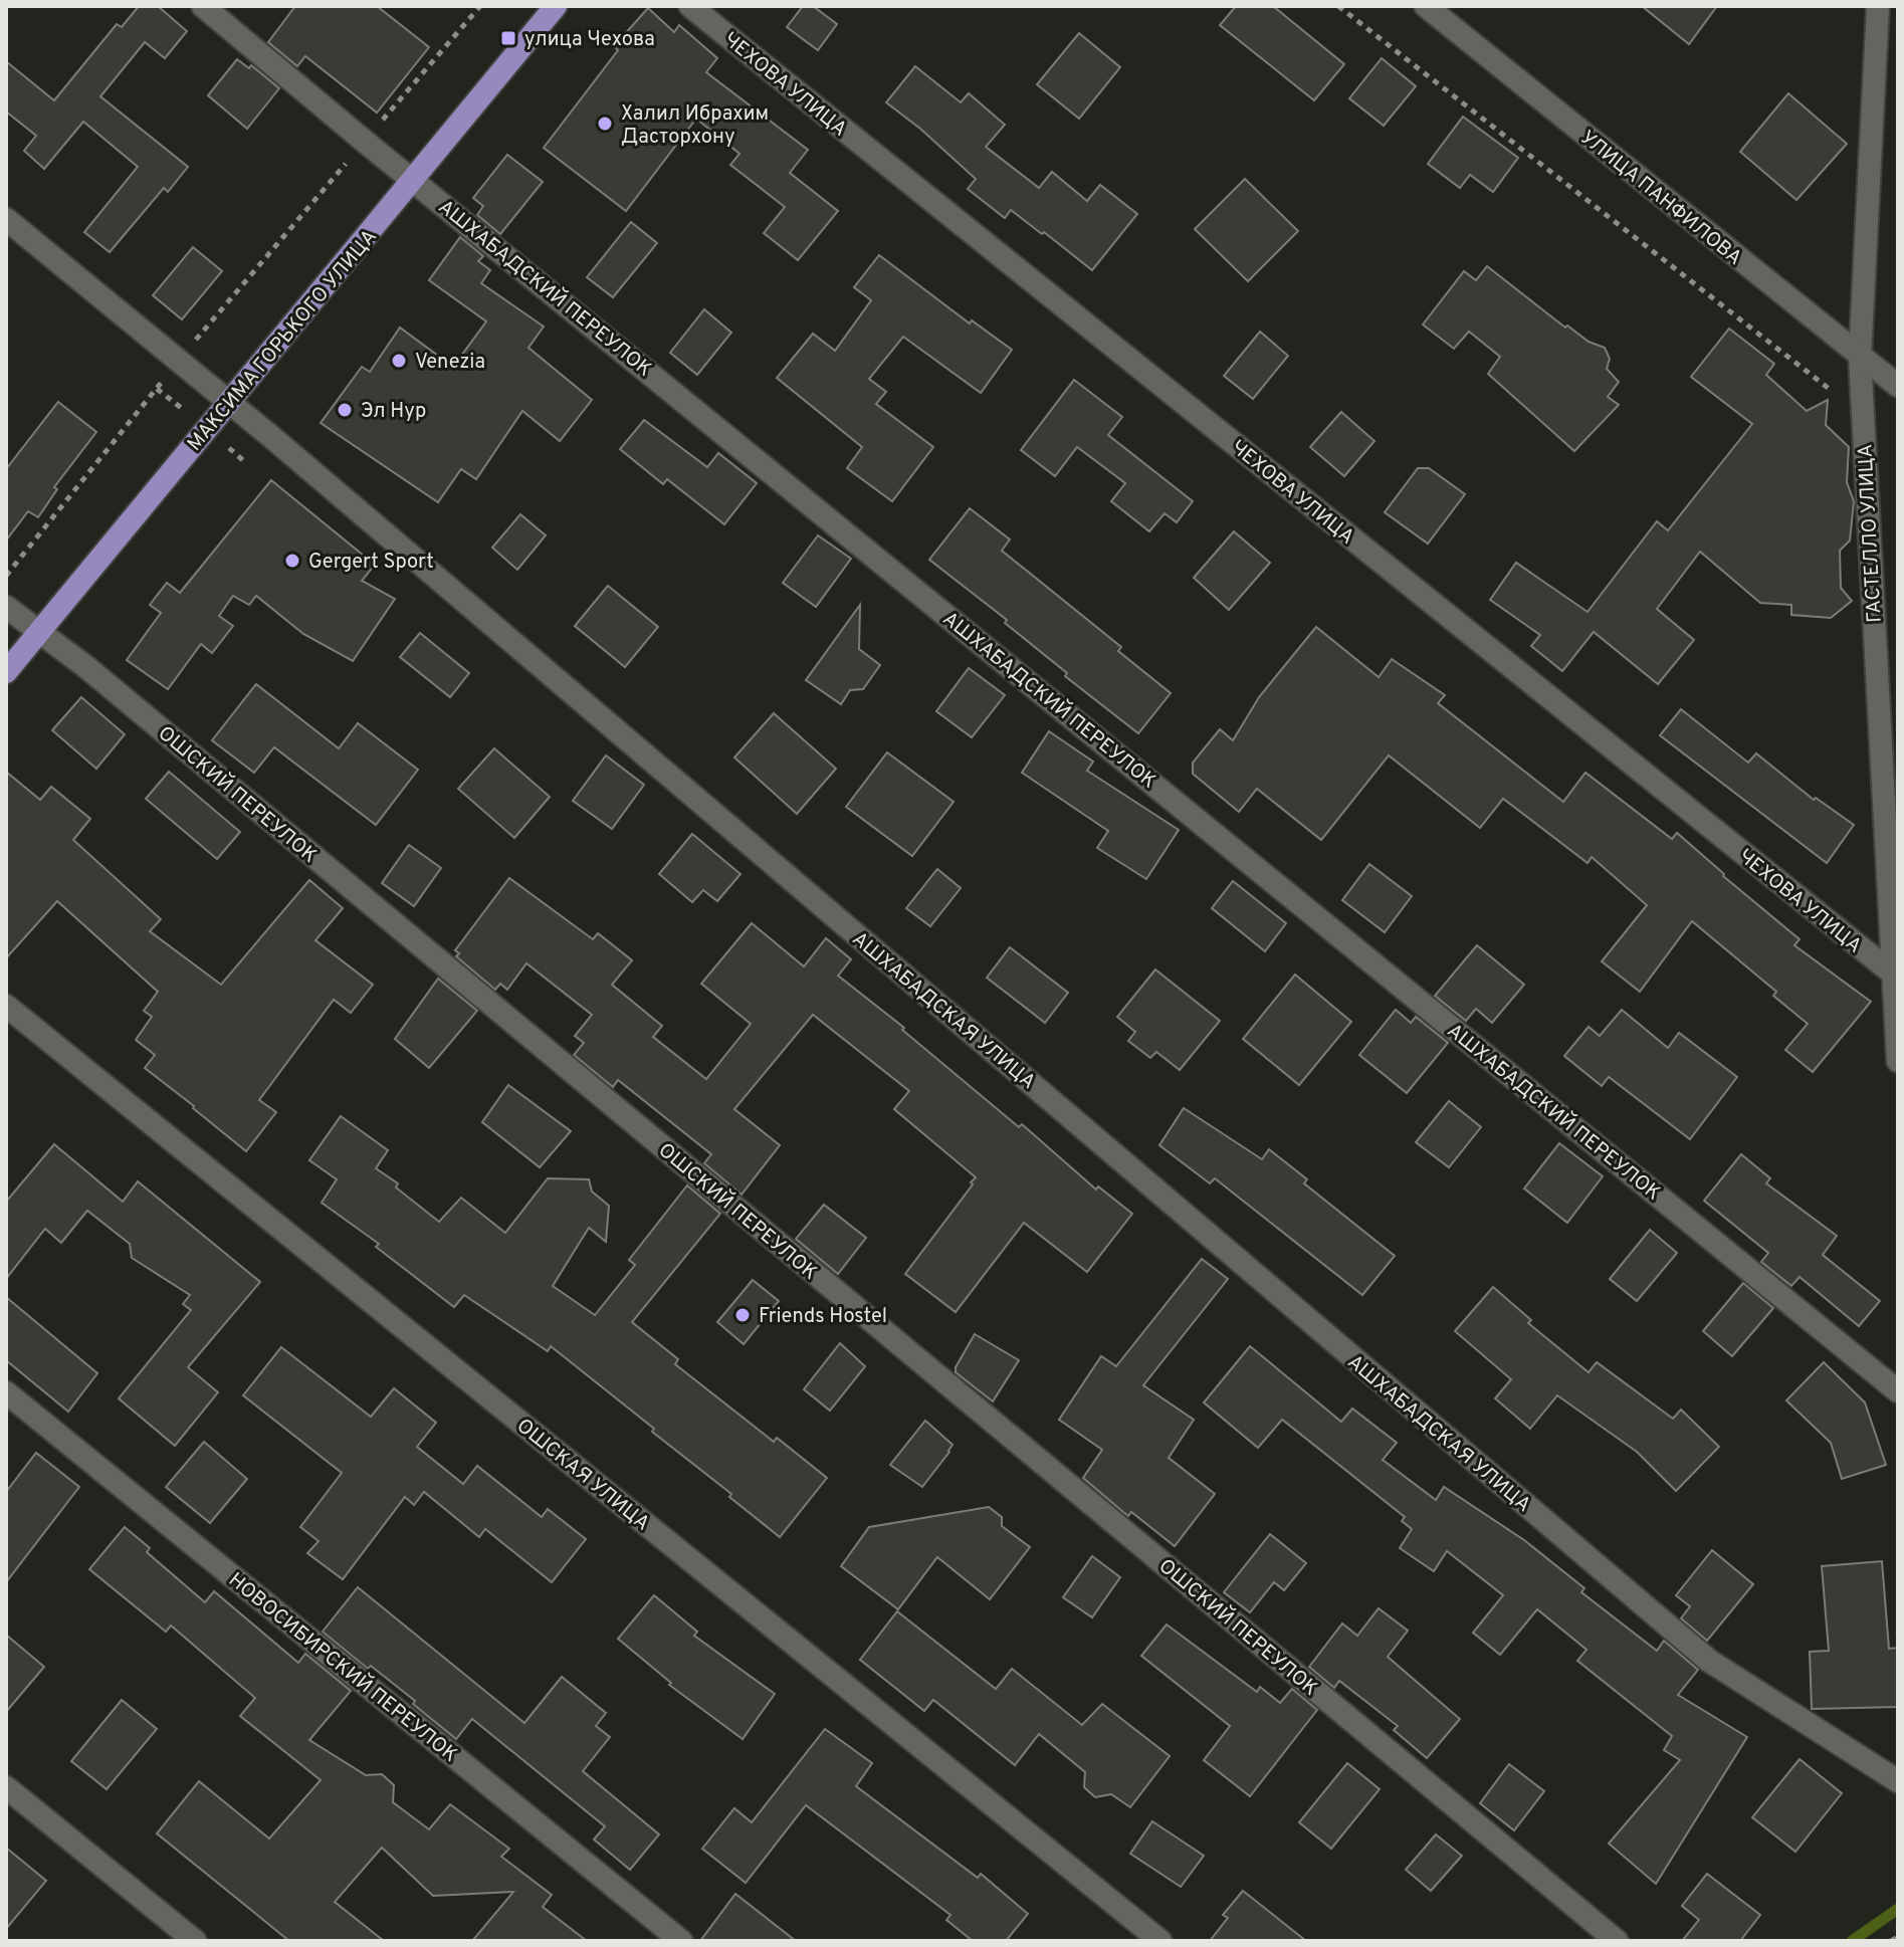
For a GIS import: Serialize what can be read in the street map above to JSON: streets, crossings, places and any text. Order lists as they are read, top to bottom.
{
  "streets": {
    "main road": ["МАКСИМА ГОРЬКОГО УЛИЦА"],
    "street": [
      "ЧЕХОВА УЛИЦА",
      "УЛИЦА ПАНФИЛОВА",
      "АШХАБАДСКИЙ ПЕРЕУЛОК",
      "ГАСТЕЛЛО УЛИЦА",
      "ОШСКИЙ ПЕРЕУЛОК",
      "АШХАБАДСКАЯ УЛИЦА",
      "ОШСКАЯ УЛИЦА",
      "НОВОСИБИРСКИЙ ПЕРЕУЛОК"
    ]
  },
  "crossings": [
    ["ЧЕХОВА УЛИЦА", "ГАСТЕЛЛО УЛИЦА"],
    ["УЛИЦА ПАНФИЛОВА", "ГАСТЕЛЛО УЛИЦА"],
    ["АШХАБАДСКИЙ ПЕРЕУЛОК", "МАКСИМА ГОРЬКОГО УЛИЦА"],
    ["МАКСИМА ГОРЬКОГО УЛИЦА", "ОШСКИЙ ПЕРЕУЛОК"],
    ["МАКСИМА ГОРЬКОГО УЛИЦА", "АШХАБАДСКАЯ УЛИЦА"]
  ],
  "places": {
    "transit": ["улица Чехова"],
    "other": [
      "Халил Ибрахим Дасторхону",
      "Venezia",
      "Эл Нур",
      "Gergert Sport",
      "Friends Hostel"
    ]
  }
}
